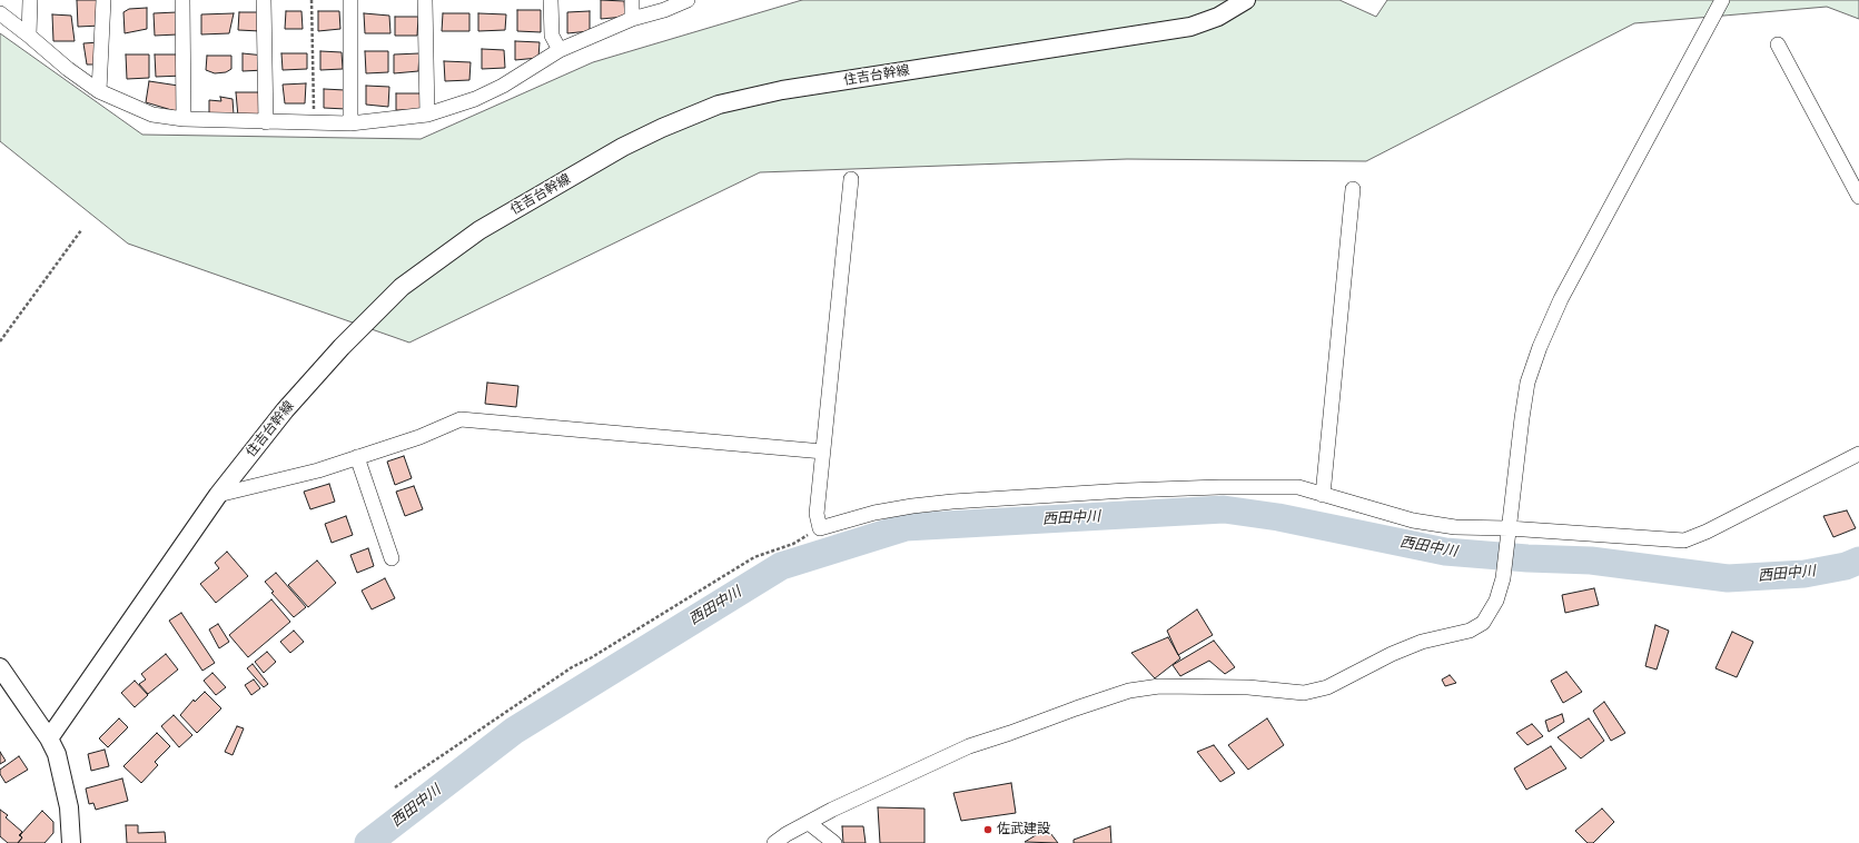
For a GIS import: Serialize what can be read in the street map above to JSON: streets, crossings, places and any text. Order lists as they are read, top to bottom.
{
  "streets": {
    "street": ["住吉台幹線"]
  },
  "water": ["西田中川"],
  "places": ["佐武建設"]
}
